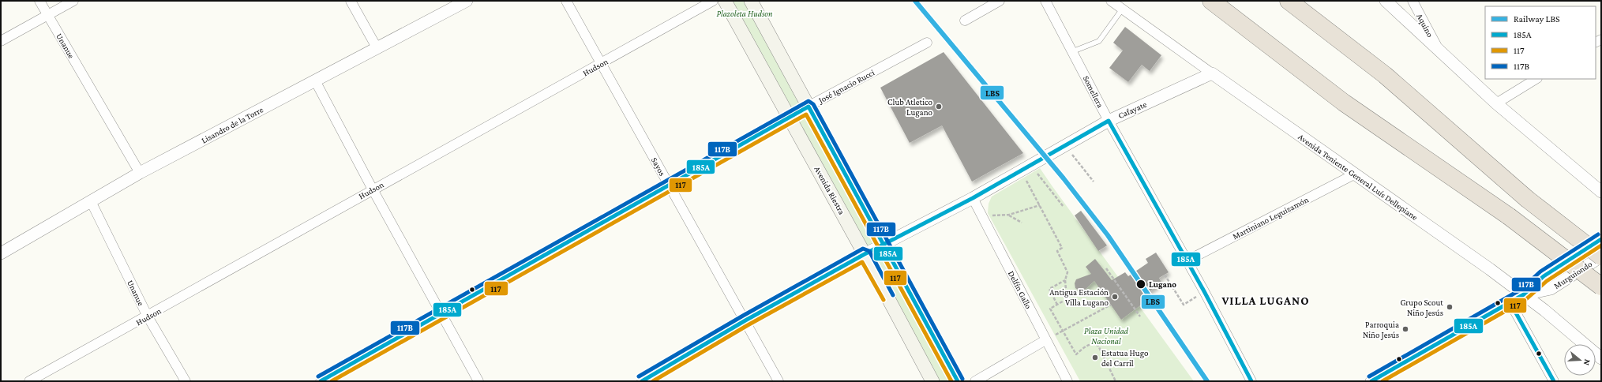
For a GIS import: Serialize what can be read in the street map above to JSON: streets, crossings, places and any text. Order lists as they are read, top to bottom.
{
  "streets": {
    "main road": ["Avenida Riestra"],
    "street": [
      "Aquino",
      "Unanue",
      "Hudson",
      "José Ignacio Rucci",
      "Somellera",
      "Cafayate",
      "Lisandro de la Torre",
      "Sayos",
      "Avenida Teniente General Luís Dellepiane",
      "Martiniano Leguizamón",
      "Murguiondo",
      "Delfín Gallo"
    ]
  },
  "crossings": [
    ["Unanue", "Hudson"],
    ["Unanue", "Lisandro de la Torre"],
    ["Hudson", "Sayos"],
    ["José Ignacio Rucci", "Sayos"],
    ["José Ignacio Rucci", "Avenida Riestra"],
    ["Somellera", "Cafayate"],
    ["Somellera", "Martiniano Leguizamón"],
    ["Cafayate", "Sayos"],
    ["Cafayate", "Avenida Teniente General Luís Dellepiane"],
    ["Cafayate", "Avenida Riestra"],
    ["Cafayate", "Delfín Gallo"],
    ["Avenida Teniente General Luís Dellepiane", "Martiniano Leguizamón"],
    ["Avenida Teniente General Luís Dellepiane", "Murguiondo"]
  ],
  "districts": ["VILLA LUGANO"],
  "parks": ["Plazoleta Hudson", "Plaza Unidad Nacional"],
  "places": [
    "Club Atletico Lugano",
    "Lugano",
    "Antigua Estación Villa Lugano",
    "Grupo Scout Niño Jesús",
    "Parroquia Niño Jesús",
    "Estatua Hugo del Carril"
  ],
  "lines": [
    "rail line LBS",
    "transit line 117B",
    "transit line 185A",
    "transit line 117"
  ],
  "legend": [
    "Railway LBS",
    "185A",
    "117",
    "117B"
  ],
  "north": "right"
}
